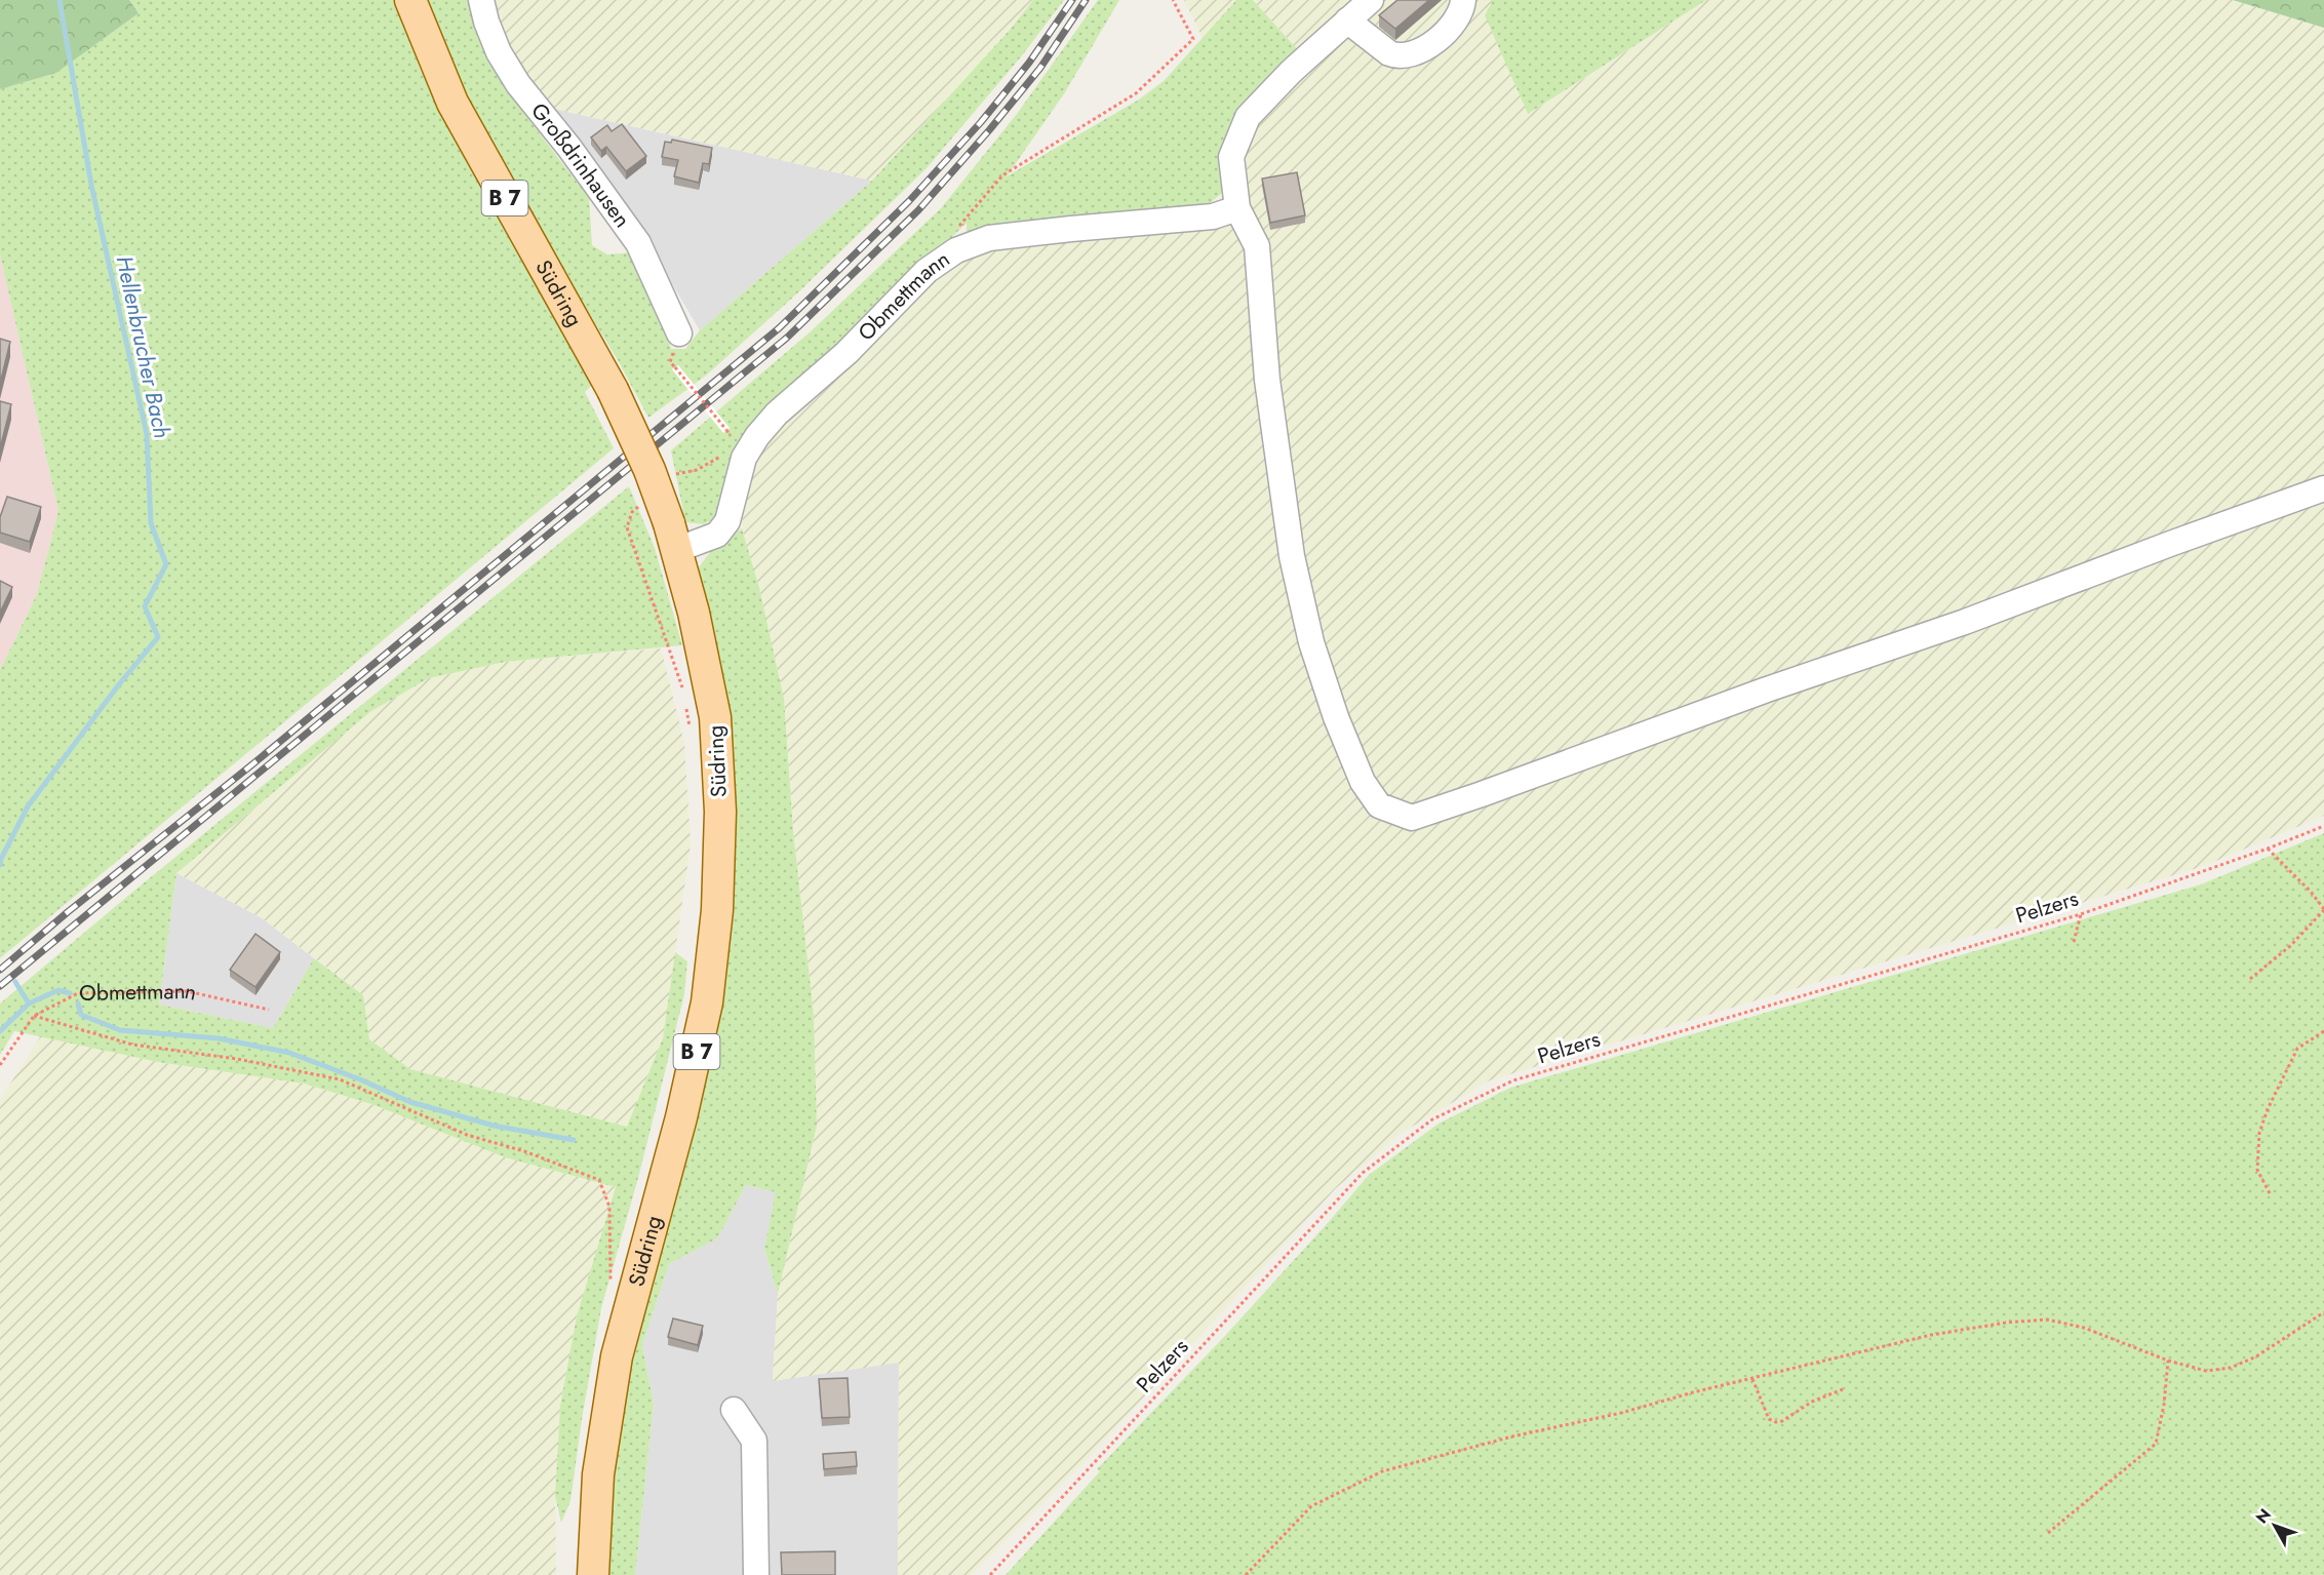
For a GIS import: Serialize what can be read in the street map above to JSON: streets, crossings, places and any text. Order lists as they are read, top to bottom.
{
  "streets": {
    "main road": ["B 7", "Südring"],
    "street": ["Großdrinhausen", "Obmettmann"],
    "path": ["Pelzers"]
  },
  "crossings": [
    ["Südring", "Obmettmann"]
  ],
  "water": ["Hellenbrucher Bach"],
  "north": "top left"
}
